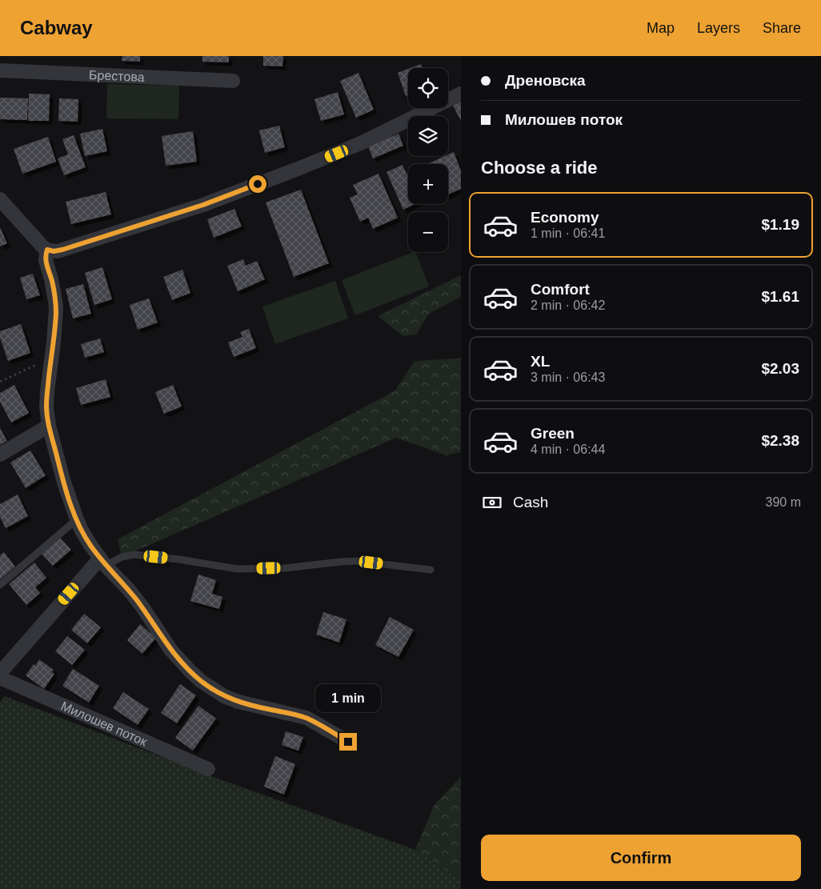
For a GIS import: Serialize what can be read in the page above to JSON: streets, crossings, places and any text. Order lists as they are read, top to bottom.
{
  "streets": {
    "street": ["Брестова", "Милошев поток"]
  },
  "page": {
    "header": "Cabway",
    "nav": ["Map", "Layers", "Share"],
    "banner": ["Дреновска", "Милошев поток"],
    "map_buttons": ["+", "−"],
    "heading": "Choose a ride",
    "list": [
      {
        "name": "Economy",
        "note": "1 min · 06:41",
        "value": "$1.19"
      },
      {
        "name": "Comfort",
        "note": "2 min · 06:42",
        "value": "$1.61"
      },
      {
        "name": "XL",
        "note": "3 min · 06:43",
        "value": "$2.03"
      },
      {
        "name": "Green",
        "note": "4 min · 06:44",
        "value": "$2.38"
      }
    ],
    "pay": ["Cash", "390 m"],
    "bubble": "1 min",
    "buttons": "Confirm"
  }
}
